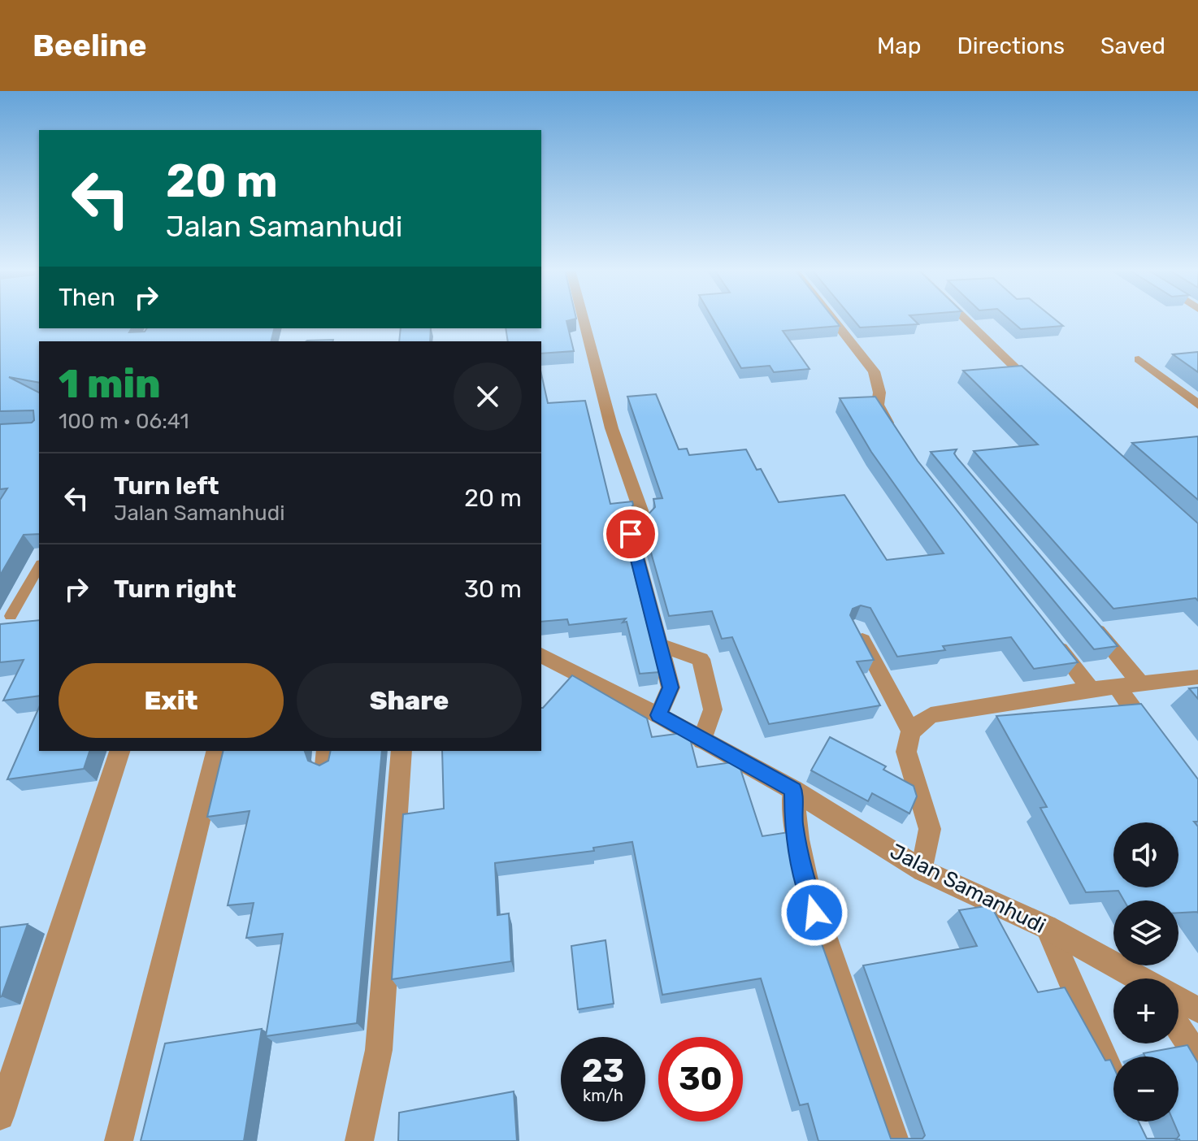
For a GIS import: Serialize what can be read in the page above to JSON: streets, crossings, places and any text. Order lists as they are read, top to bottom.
{
  "streets": {
    "street": ["Jalan Samanhudi"]
  },
  "page": {
    "header": "Beeline",
    "nav": ["Map", "Directions", "Saved"],
    "turn": ["20 m", "Jalan Samanhudi"],
    "then": "Then",
    "heading": ["1 min", "100 m · 06:41"],
    "list": [
      {
        "name": "Turn left",
        "note": "Jalan Samanhudi",
        "value": "20 m"
      },
      {
        "name": "Turn right",
        "value": "30 m"
      }
    ],
    "buttons": ["Exit", "Share"],
    "map_buttons": ["+", "−"],
    "speed": "23 km/h",
    "limit": "30"
  }
}
